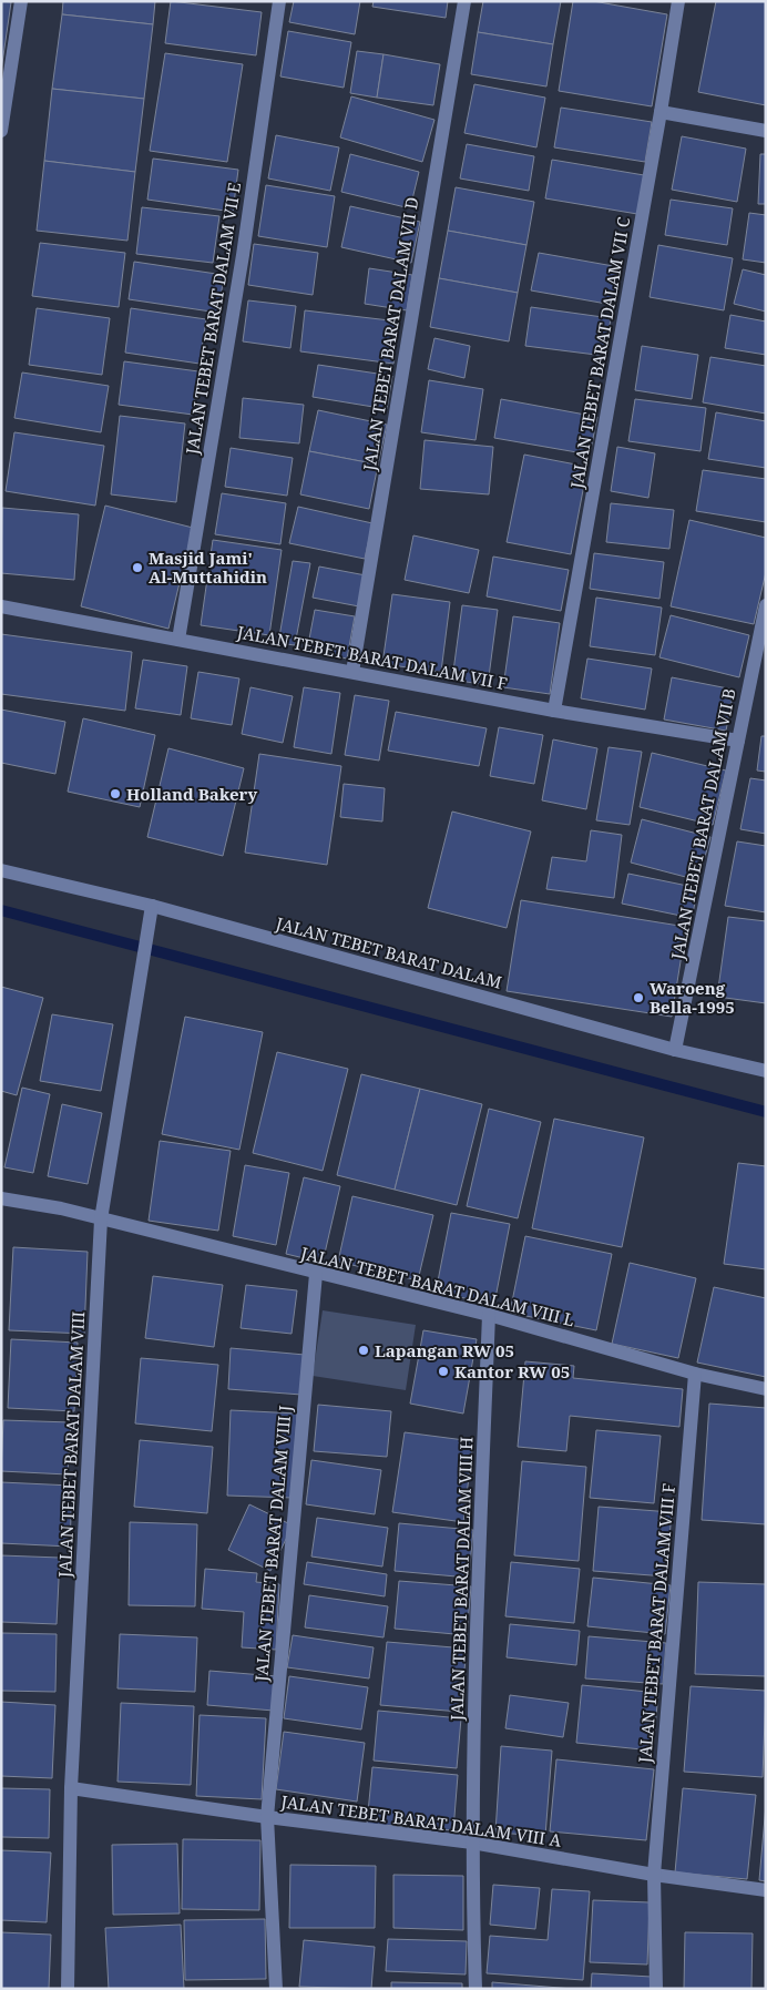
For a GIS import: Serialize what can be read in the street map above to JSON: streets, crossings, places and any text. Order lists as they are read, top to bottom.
{
  "streets": {
    "street": [
      "JALAN TEBET BARAT DALAM VII E",
      "JALAN TEBET BARAT DALAM VII D",
      "JALAN TEBET BARAT DALAM VII C",
      "JALAN TEBET BARAT DALAM VII F",
      "JALAN TEBET BARAT DALAM VII B",
      "JALAN TEBET BARAT DALAM",
      "JALAN TEBET BARAT DALAM VIII L",
      "JALAN TEBET BARAT DALAM VIII",
      "JALAN TEBET BARAT DALAM VIII J",
      "JALAN TEBET BARAT DALAM VIII H",
      "JALAN TEBET BARAT DALAM VIII F",
      "JALAN TEBET BARAT DALAM VIII A"
    ]
  },
  "crossings": [
    ["JALAN TEBET BARAT DALAM VII E", "JALAN TEBET BARAT DALAM VII F"],
    ["JALAN TEBET BARAT DALAM VII D", "JALAN TEBET BARAT DALAM VII F"],
    ["JALAN TEBET BARAT DALAM VII C", "JALAN TEBET BARAT DALAM VII F"],
    ["JALAN TEBET BARAT DALAM VII F", "JALAN TEBET BARAT DALAM VII B"],
    ["JALAN TEBET BARAT DALAM VII B", "JALAN TEBET BARAT DALAM"],
    ["JALAN TEBET BARAT DALAM", "JALAN TEBET BARAT DALAM VIII"],
    ["JALAN TEBET BARAT DALAM VIII L", "JALAN TEBET BARAT DALAM VIII"],
    ["JALAN TEBET BARAT DALAM VIII L", "JALAN TEBET BARAT DALAM VIII J"],
    ["JALAN TEBET BARAT DALAM VIII L", "JALAN TEBET BARAT DALAM VIII H"],
    ["JALAN TEBET BARAT DALAM VIII L", "JALAN TEBET BARAT DALAM VIII F"],
    ["JALAN TEBET BARAT DALAM VIII", "JALAN TEBET BARAT DALAM VIII A"],
    ["JALAN TEBET BARAT DALAM VIII J", "JALAN TEBET BARAT DALAM VIII A"],
    ["JALAN TEBET BARAT DALAM VIII H", "JALAN TEBET BARAT DALAM VIII A"],
    ["JALAN TEBET BARAT DALAM VIII F", "JALAN TEBET BARAT DALAM VIII A"]
  ],
  "places": [
    "Masjid Jami' Al-Muttahidin",
    "Holland Bakery",
    "Waroeng Bella-1995",
    "Lapangan RW 05",
    "Kantor RW 05"
  ]
}
